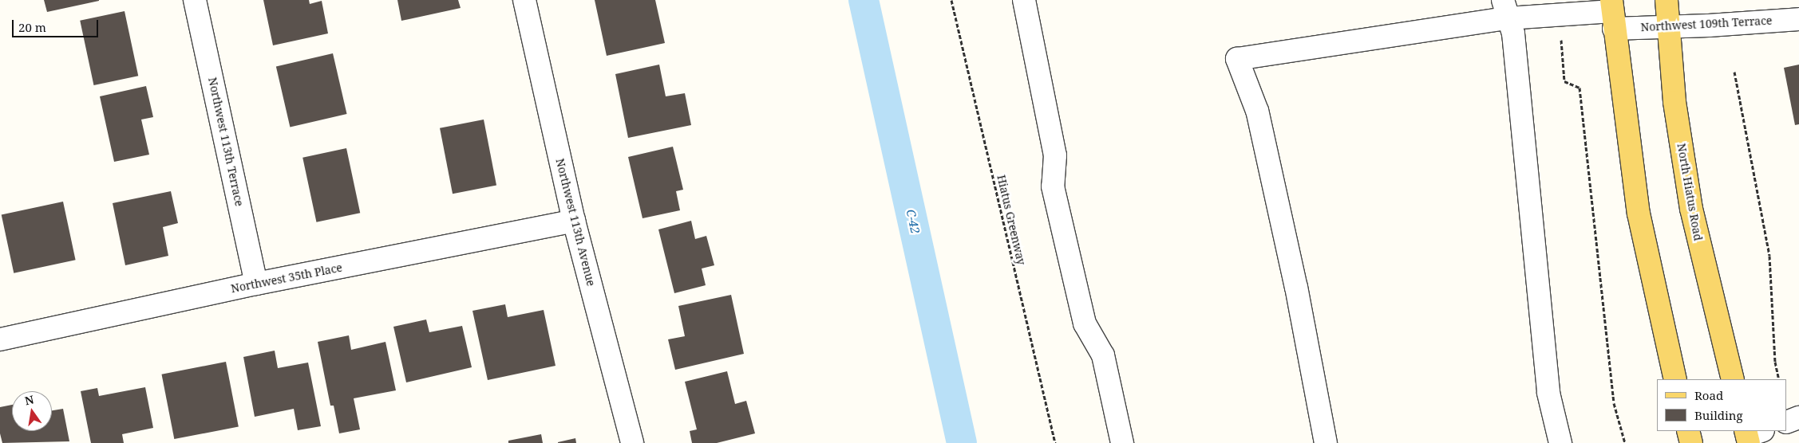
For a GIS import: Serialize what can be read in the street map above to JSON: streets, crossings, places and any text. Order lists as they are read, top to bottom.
{
  "streets": {
    "main road": ["North Hiatus Road"],
    "street": [
      "Northwest 109th Terrace",
      "Northwest 113th Terrace",
      "Northwest 113th Avenue",
      "Northwest 35th Place"
    ],
    "path": ["Hiatus Greenway"]
  },
  "crossings": [
    ["Northwest 109th Terrace", "North Hiatus Road"],
    ["Northwest 113th Terrace", "Northwest 35th Place"],
    ["Northwest 113th Avenue", "Northwest 35th Place"]
  ],
  "water": ["C-42"],
  "legend": ["Road", "Building"],
  "scale_bar": "20 m",
  "north": "top"
}
